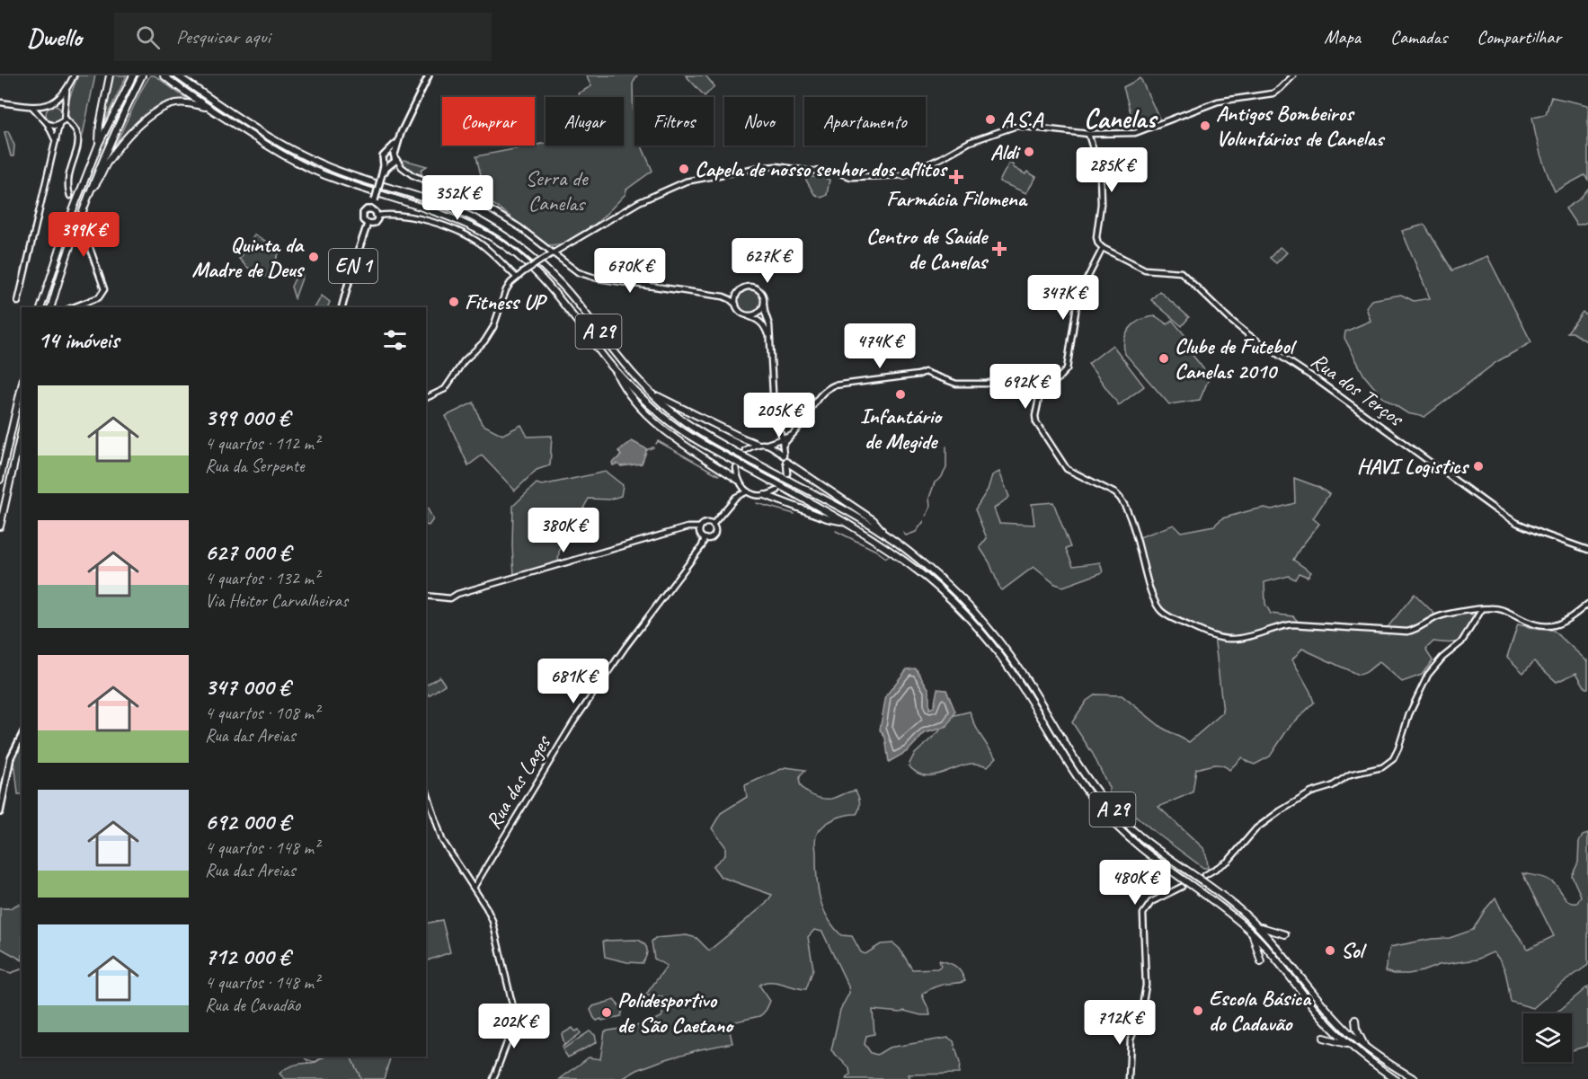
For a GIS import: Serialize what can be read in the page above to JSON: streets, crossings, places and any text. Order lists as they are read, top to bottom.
{
  "streets": {
    "highway": ["A 29"],
    "main road": ["EN 1"],
    "street": ["Rua dos Terços", "Rua das Lages"]
  },
  "districts": ["Canelas"],
  "parks": ["Serra de Canelas"],
  "places": {
    "other": [
      "A.S.A",
      "Antigos Bombeiros Voluntários de Canelas",
      "Aldi",
      "Capela de nosso senhor dos aflitos",
      "Quinta da Madre de Deus",
      "Fitness UP",
      "Clube de Futebol Canelas 2010",
      "Infantário de Megide",
      "HAVI Logistics",
      "Sol",
      "Escola Básica do Cadavão",
      "Polidesportivo de São Caetano"
    ],
    "health": ["Farmácia Filomena", "Centro de Saúde de Canelas"]
  },
  "page": {
    "header": "Dwello",
    "search": "Pesquisar aqui",
    "nav": ["Mapa", "Camadas", "Compartilhar"],
    "chip": [
      "Comprar",
      "Alugar",
      "Filtros",
      "Novo",
      "Apartamento"
    ],
    "price": [
      "285K €",
      "352K €",
      "399K €",
      "627K €",
      "670K €",
      "347K €",
      "474K €",
      "692K €",
      "205K €",
      "380K €",
      "681K €",
      "480K €",
      "712K €",
      "202K €"
    ],
    "heading": "14 imóveis",
    "list": [
      {
        "name": "399 000 €",
        "note": "4 quartos · 112 m² · Rua da Serpente"
      },
      {
        "name": "627 000 €",
        "note": "4 quartos · 132 m² · Via Heitor Carvalheiras"
      },
      {
        "name": "347 000 €",
        "note": "4 quartos · 108 m² · Rua das Areias"
      },
      {
        "name": "692 000 €",
        "note": "4 quartos · 148 m² · Rua das Areias"
      },
      {
        "name": "712 000 €",
        "note": "4 quartos · 148 m² · Rua de Cavadão"
      }
    ]
  }
}
